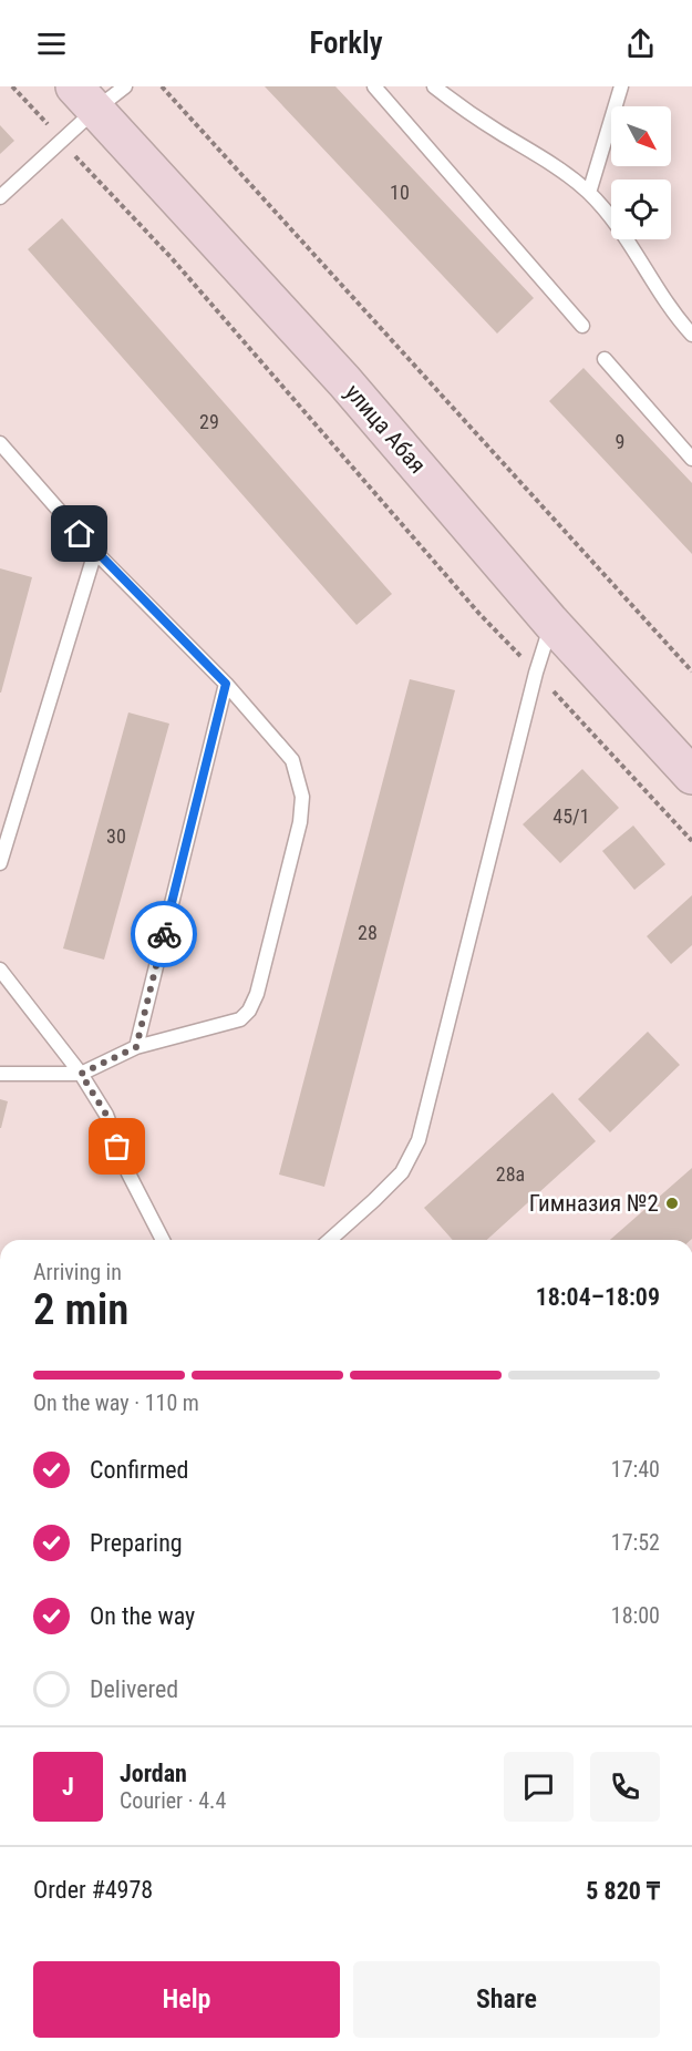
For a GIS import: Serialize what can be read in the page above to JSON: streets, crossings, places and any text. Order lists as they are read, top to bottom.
{
  "streets": {
    "street": ["улица Абая"]
  },
  "places": ["Гимназия №2"],
  "house_numbers": [
    "10",
    "29",
    "9",
    "45/1",
    "30",
    "28",
    "28а"
  ],
  "north": "bottom right",
  "page": {
    "header": "Forkly",
    "heading": ["2 min", "Arriving in", "18:04–18:09"],
    "panel": [
      "Jordan",
      "Courier · 4.4",
      "Order #4978",
      "5 820 ₸"
    ],
    "bar": "On the way · 110 m",
    "list": [
      ["Confirmed", "17:40"],
      ["Preparing", "17:52"],
      ["On the way", "18:00"],
      "Delivered"
    ],
    "round": "J",
    "buttons": ["Help", "Share"]
  }
}
